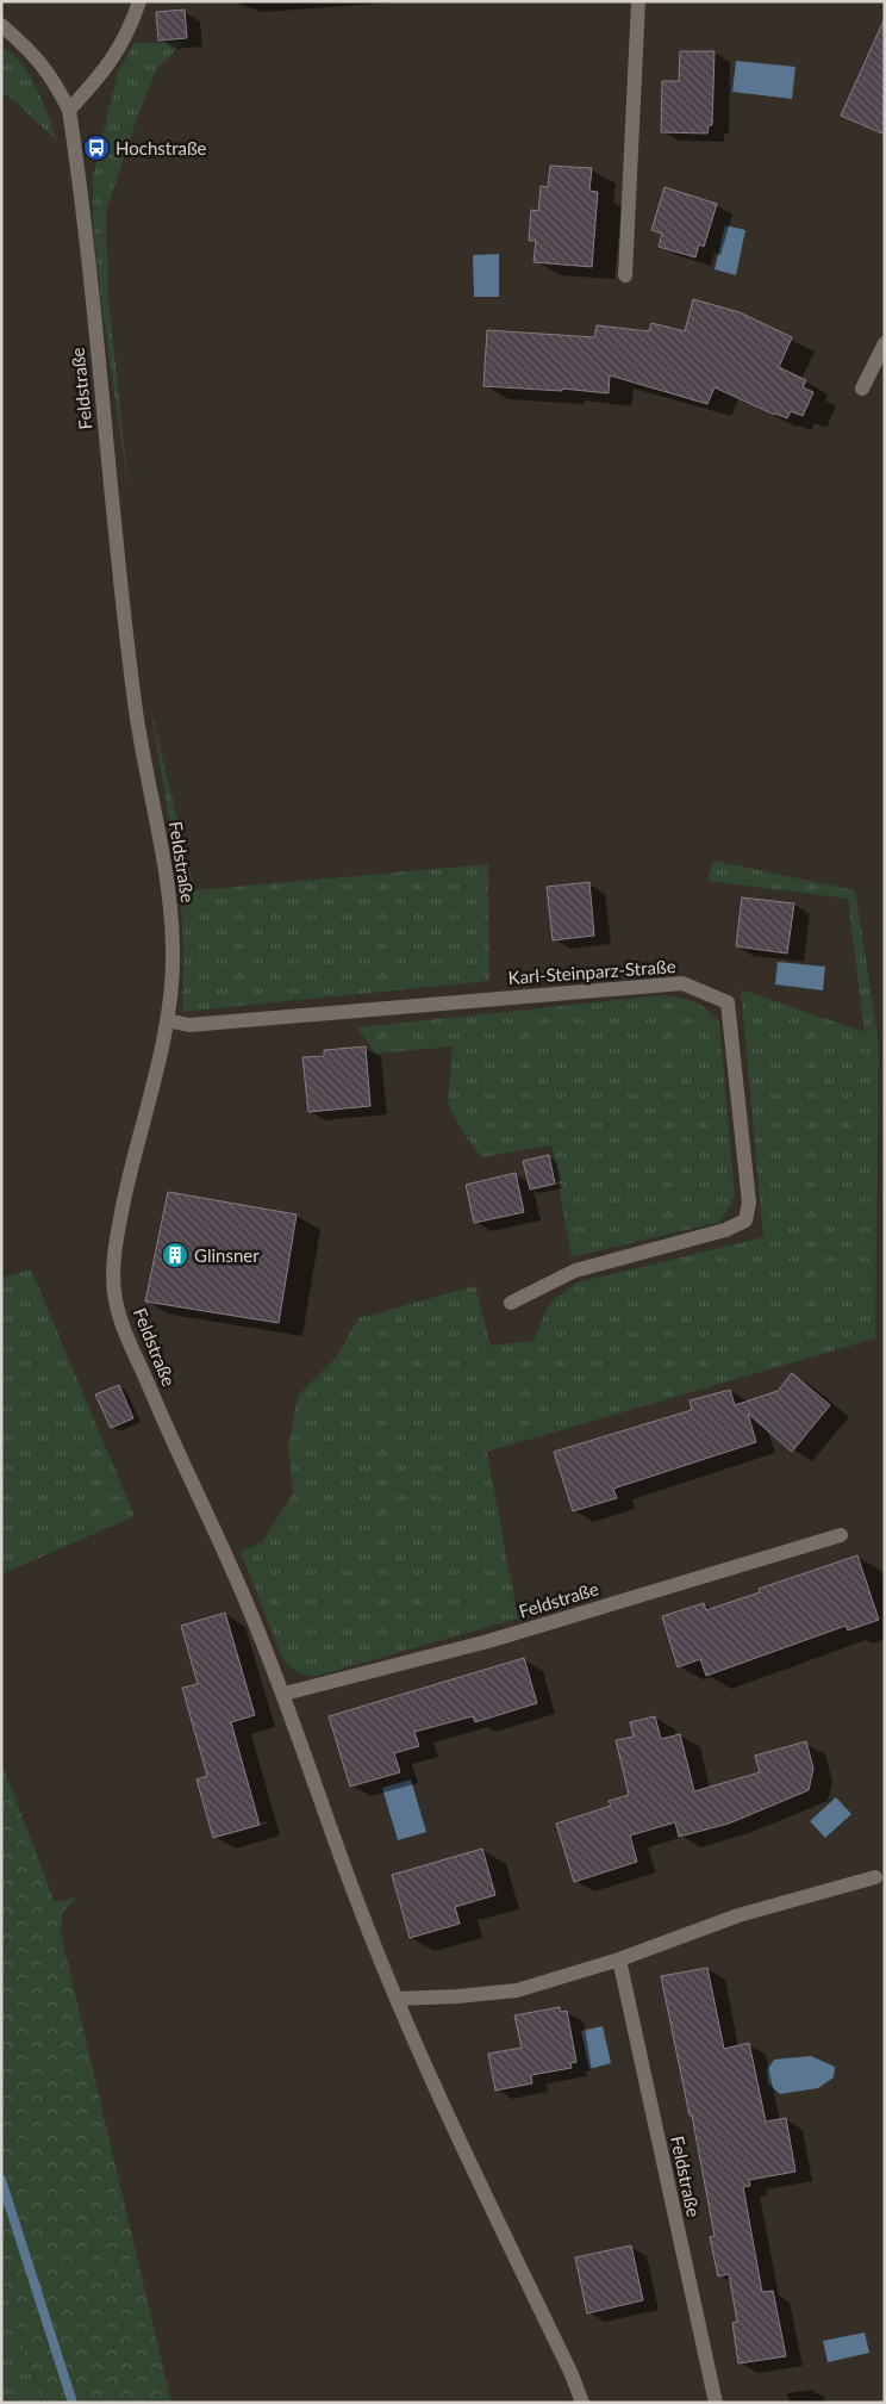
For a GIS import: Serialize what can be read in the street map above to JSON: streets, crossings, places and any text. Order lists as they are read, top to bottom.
{
  "streets": {
    "street": ["Feldstraße", "Karl-Steinparz-Straße"]
  },
  "crossings": [
    ["Feldstraße", "Karl-Steinparz-Straße"]
  ],
  "places": {
    "bus stop": ["Hochstraße"],
    "building": ["Glinsner"]
  }
}
